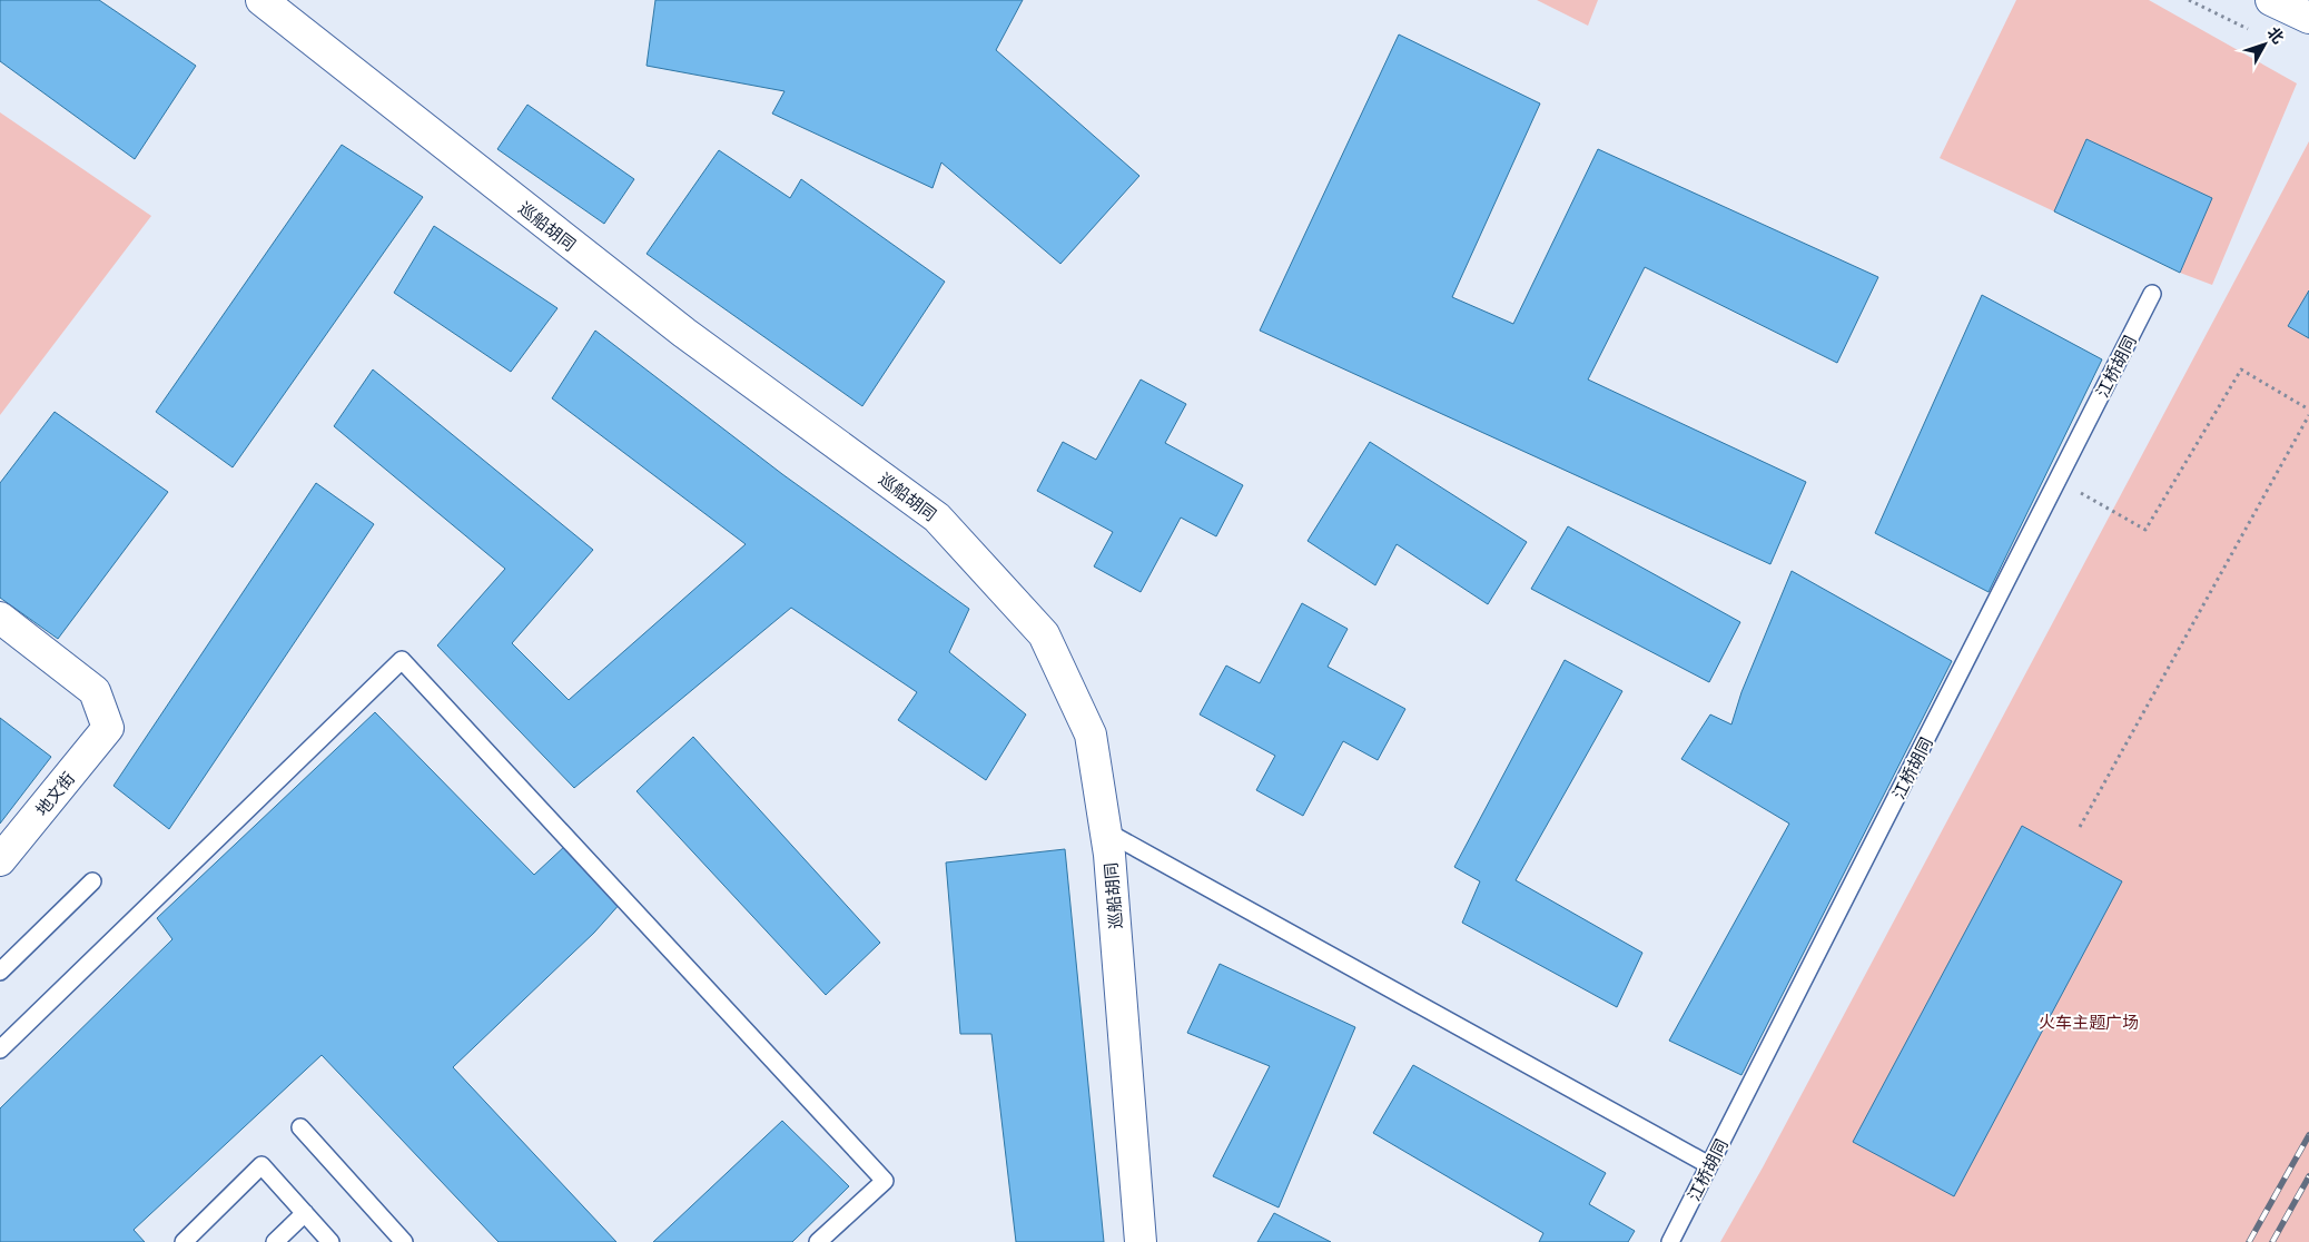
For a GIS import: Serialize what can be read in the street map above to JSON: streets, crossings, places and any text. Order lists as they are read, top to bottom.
{
  "streets": {
    "street": ["巡船胡同", "地文街"],
    "lane": ["江桥胡同"]
  },
  "parks": ["火车主题广场"],
  "north": "top right"
}
